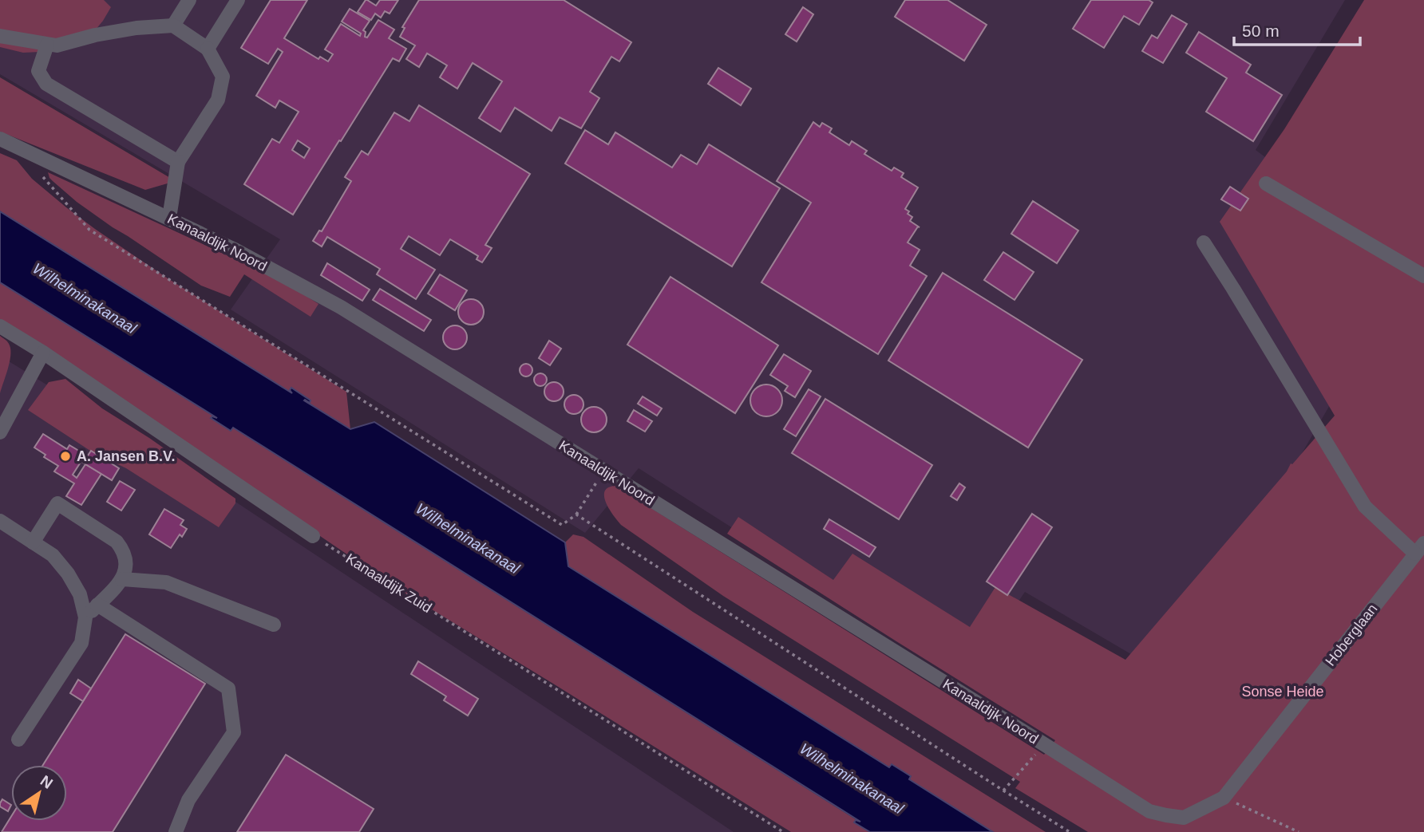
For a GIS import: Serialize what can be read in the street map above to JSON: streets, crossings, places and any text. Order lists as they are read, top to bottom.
{
  "streets": {
    "street": ["Kanaaldijk Noord", "Hoberglaan"],
    "path": ["Kanaaldijk Zuid"]
  },
  "crossings": [
    ["Kanaaldijk Noord", "Hoberglaan"]
  ],
  "water": ["Wilhelminakanaal"],
  "parks": ["Sonse Heide"],
  "places": ["A. Jansen B.V."],
  "scale_bar": "50 m",
  "north": "top right"
}
